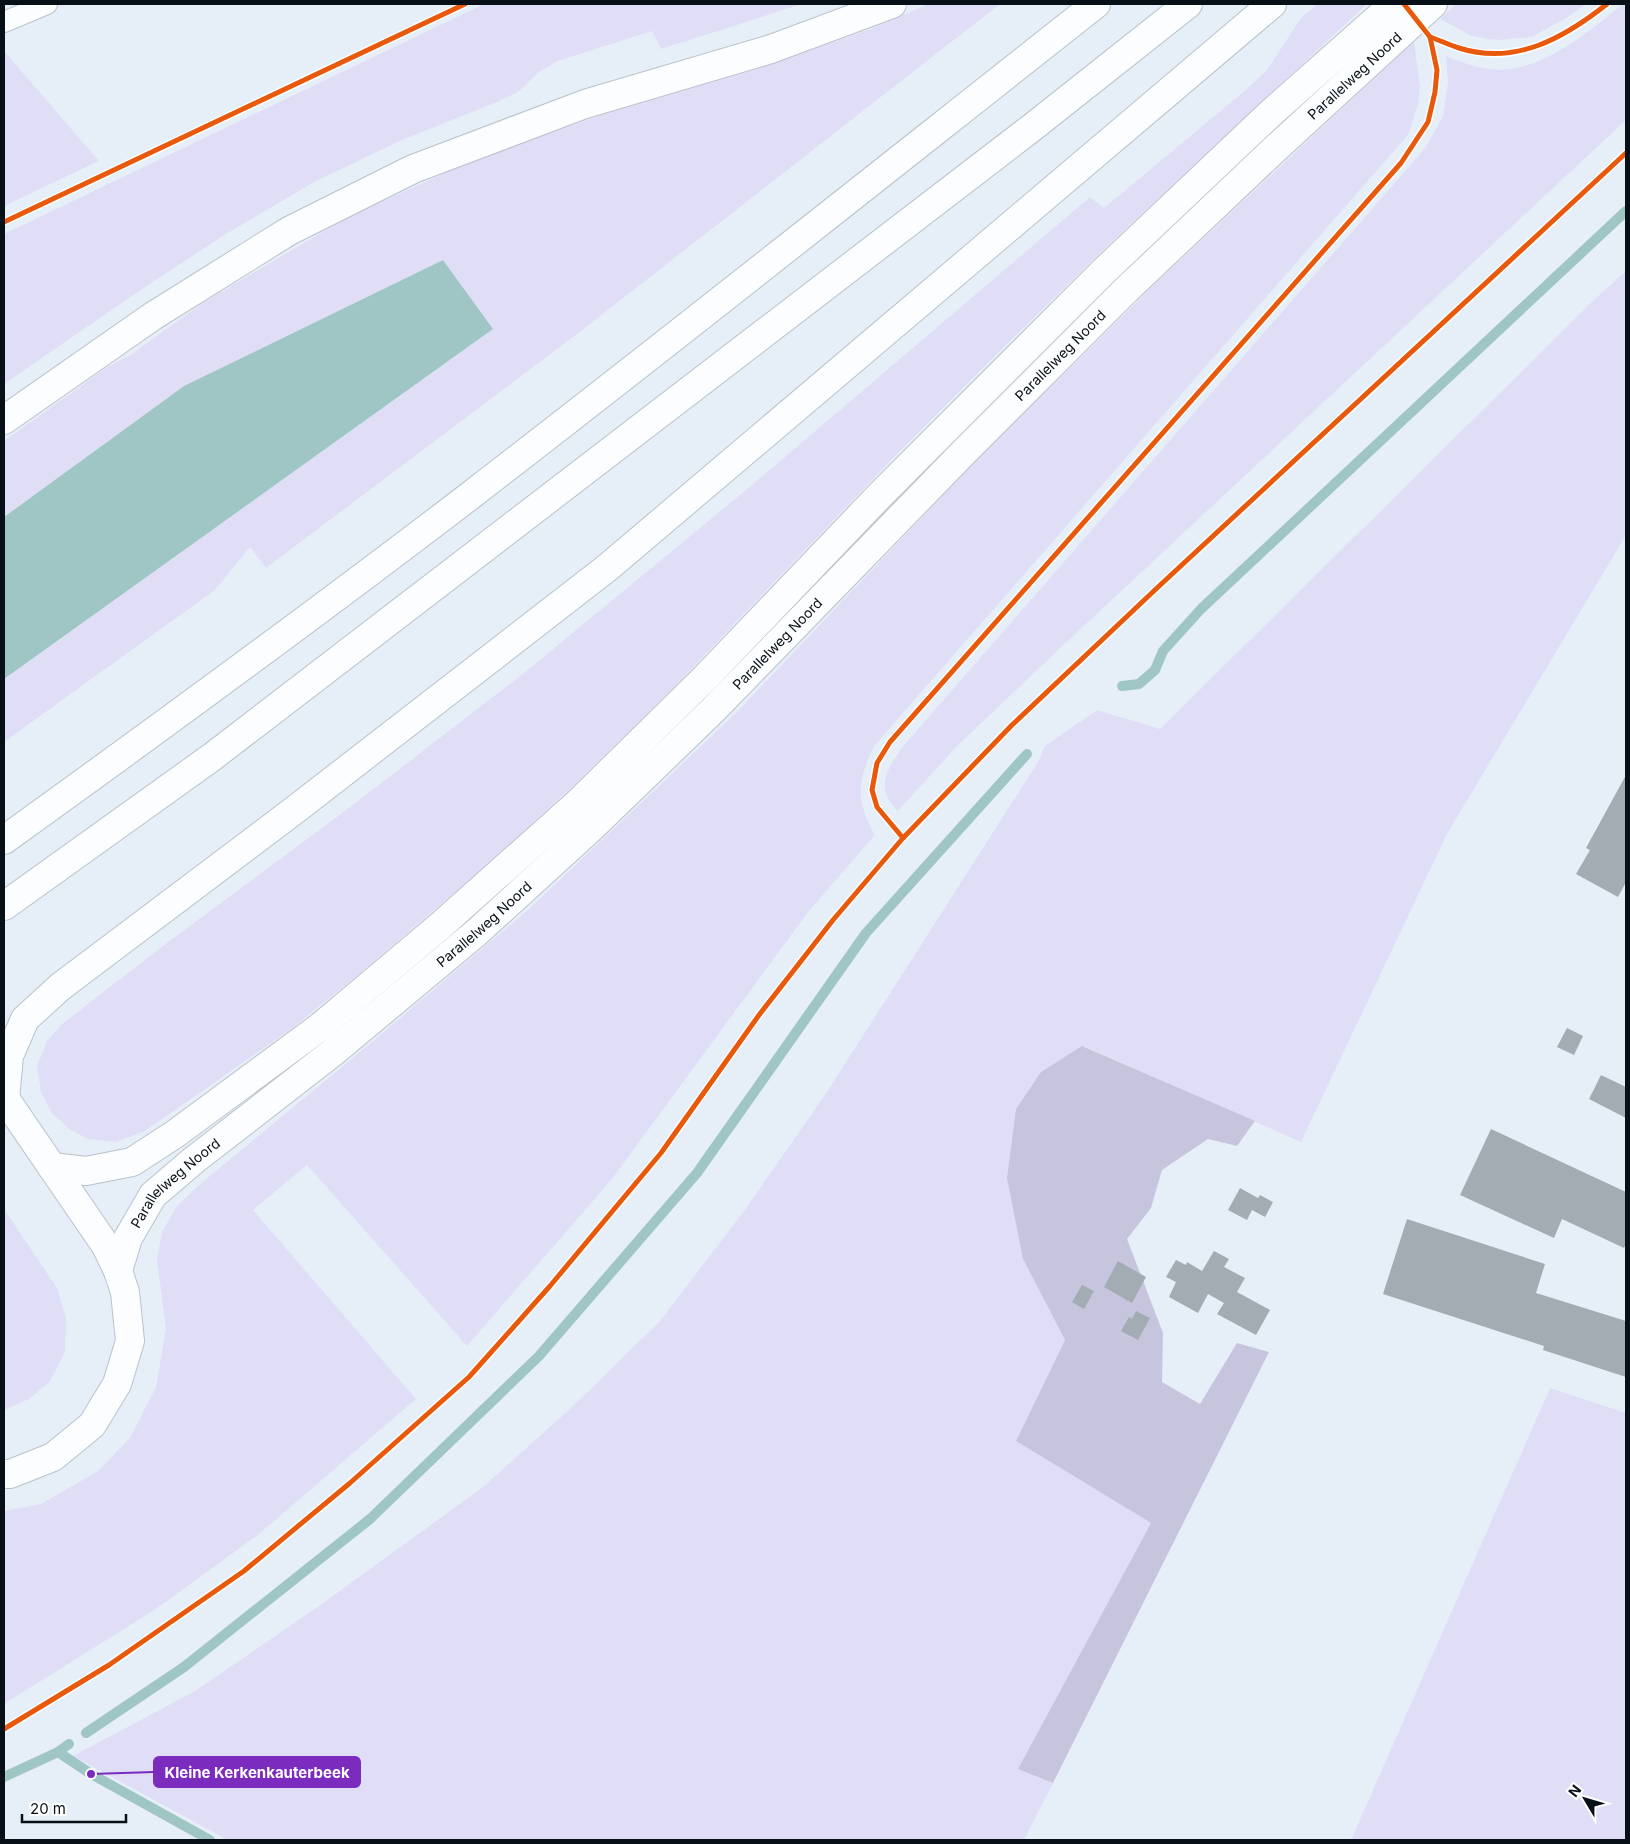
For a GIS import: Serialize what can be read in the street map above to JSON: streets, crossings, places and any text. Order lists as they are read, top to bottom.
{
  "streets": {
    "highway": ["Parallelweg Noord"]
  },
  "places": ["Kleine Kerkenkauterbeek"],
  "scale_bar": "20 m",
  "north": "top left"
}
